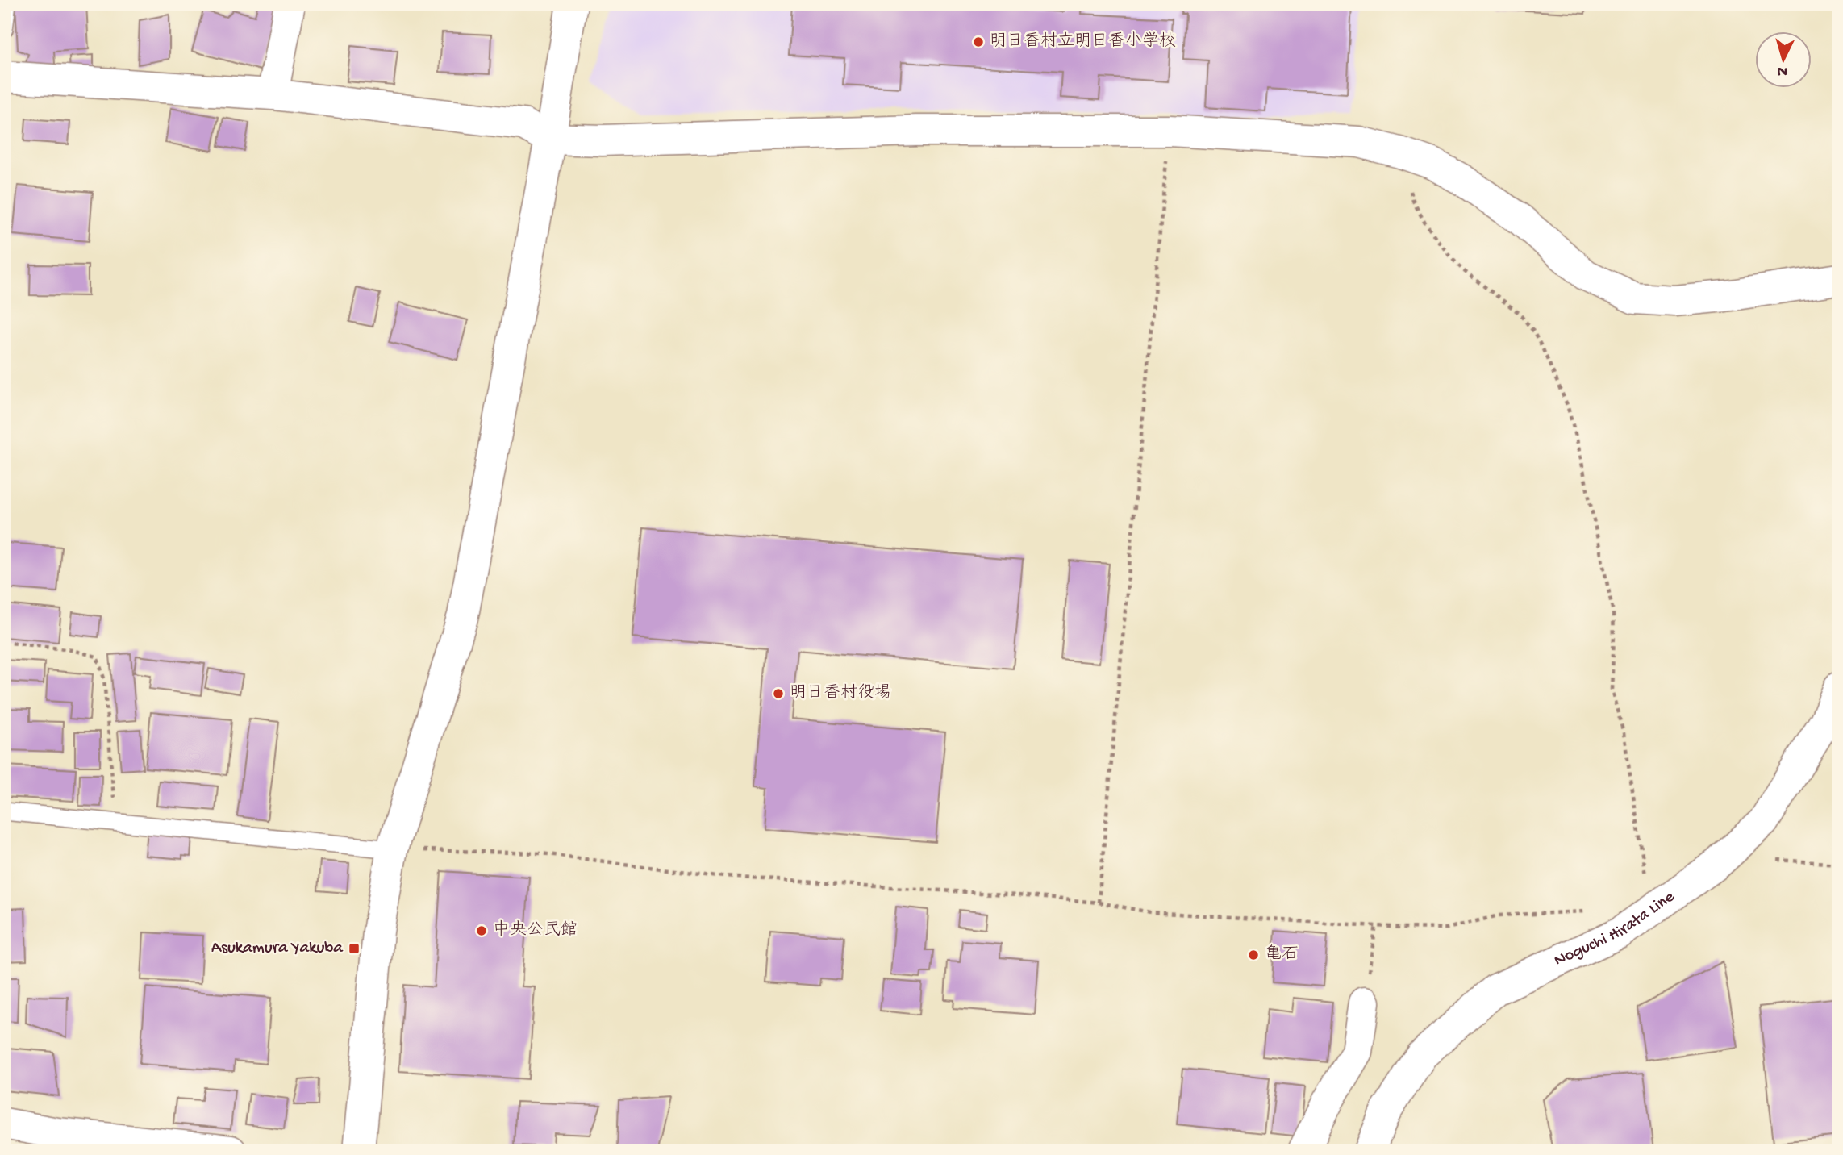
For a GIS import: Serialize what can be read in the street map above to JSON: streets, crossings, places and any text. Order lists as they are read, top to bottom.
{
  "streets": {
    "street": ["Noguchi Hirata Line"]
  },
  "places": {
    "other": [
      "明日香村立明日香小学校",
      "明日香村役場",
      "中央公民館",
      "亀石"
    ],
    "transit": ["Asukamura Yakuba"]
  },
  "north": "bottom"
}
